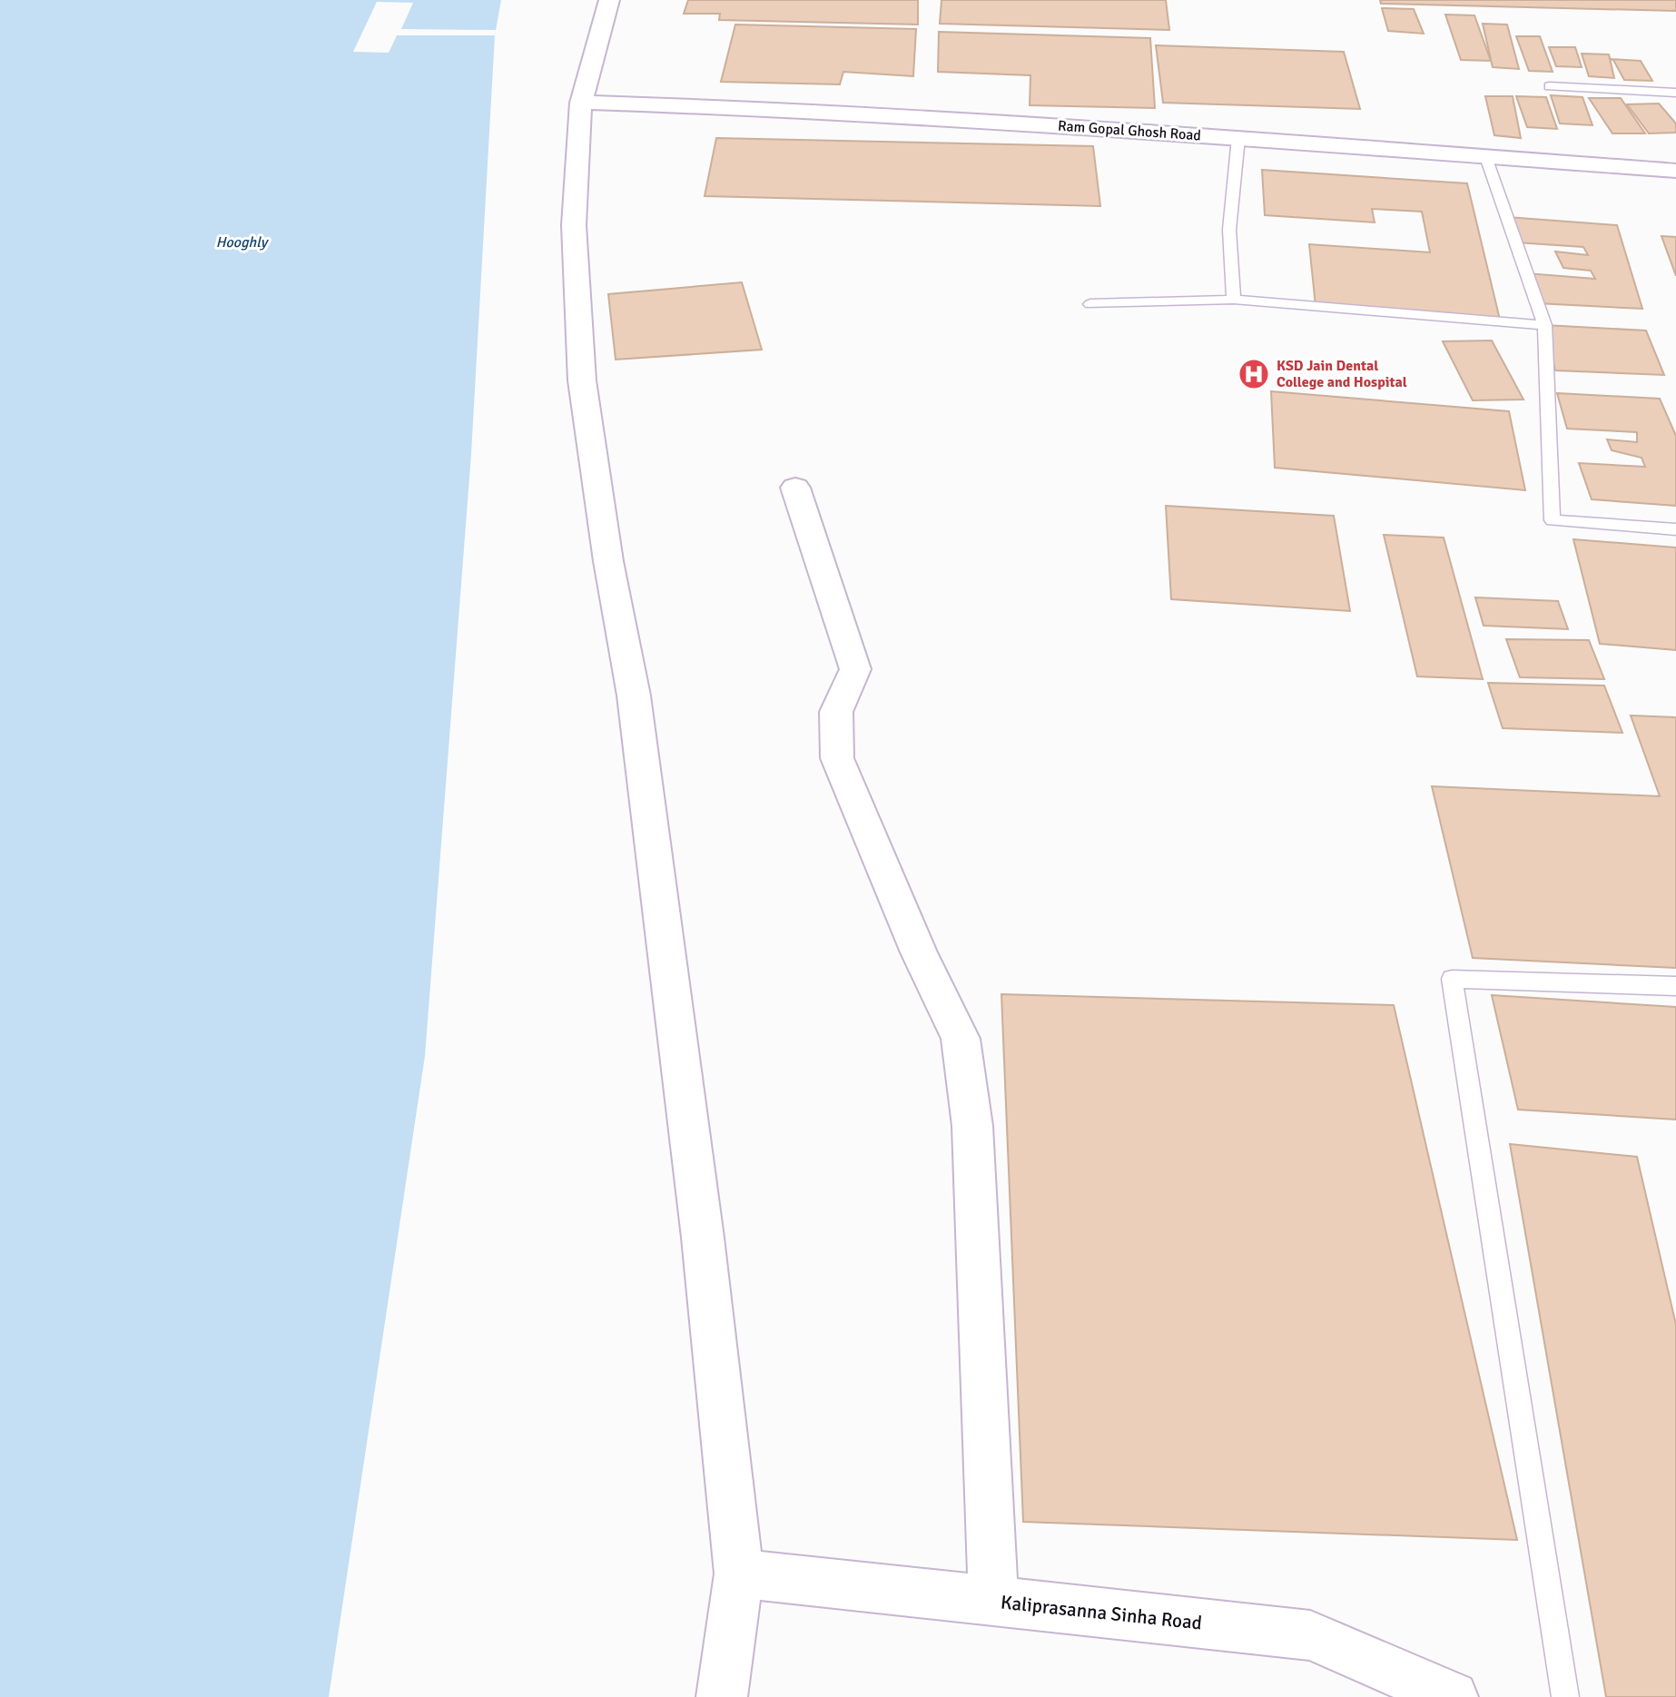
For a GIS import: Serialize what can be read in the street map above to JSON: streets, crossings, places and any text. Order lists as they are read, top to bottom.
{
  "streets": {
    "street": ["Ram Gopal Ghosh Road", "Kaliprasanna Sinha Road"]
  },
  "water": ["Hooghly"],
  "places": {
    "hospital": ["KSD Jain Dental College and Hospital"]
  }
}
